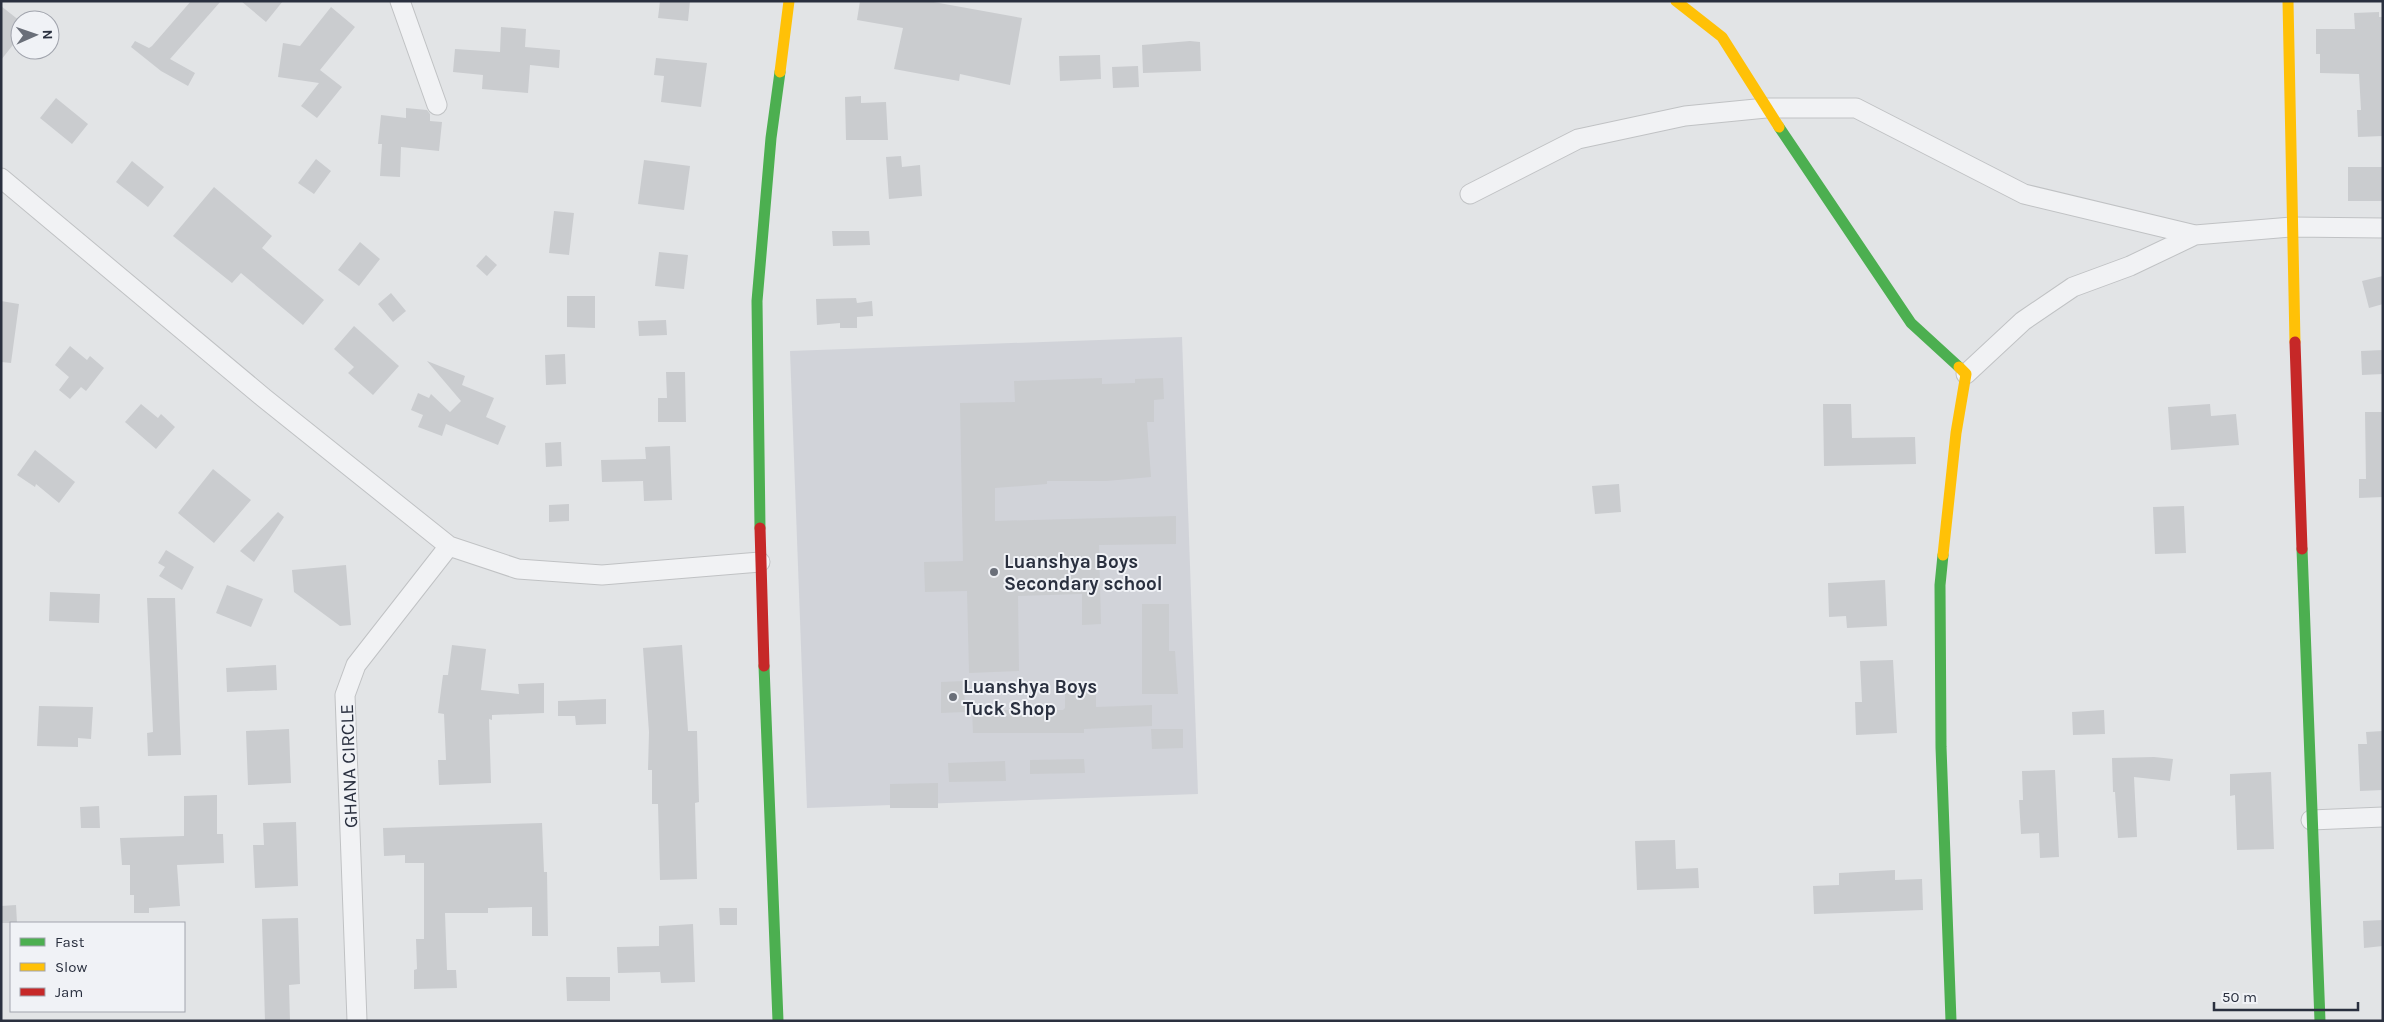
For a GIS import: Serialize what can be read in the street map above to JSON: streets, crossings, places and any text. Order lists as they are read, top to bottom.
{
  "streets": {
    "street": ["GHANA CIRCLE"]
  },
  "places": ["Luanshya Boys Secondary school", "Luanshya Boys Tuck Shop"],
  "legend": ["Fast", "Slow", "Jam"],
  "scale_bar": "50 m",
  "north": "right"
}
